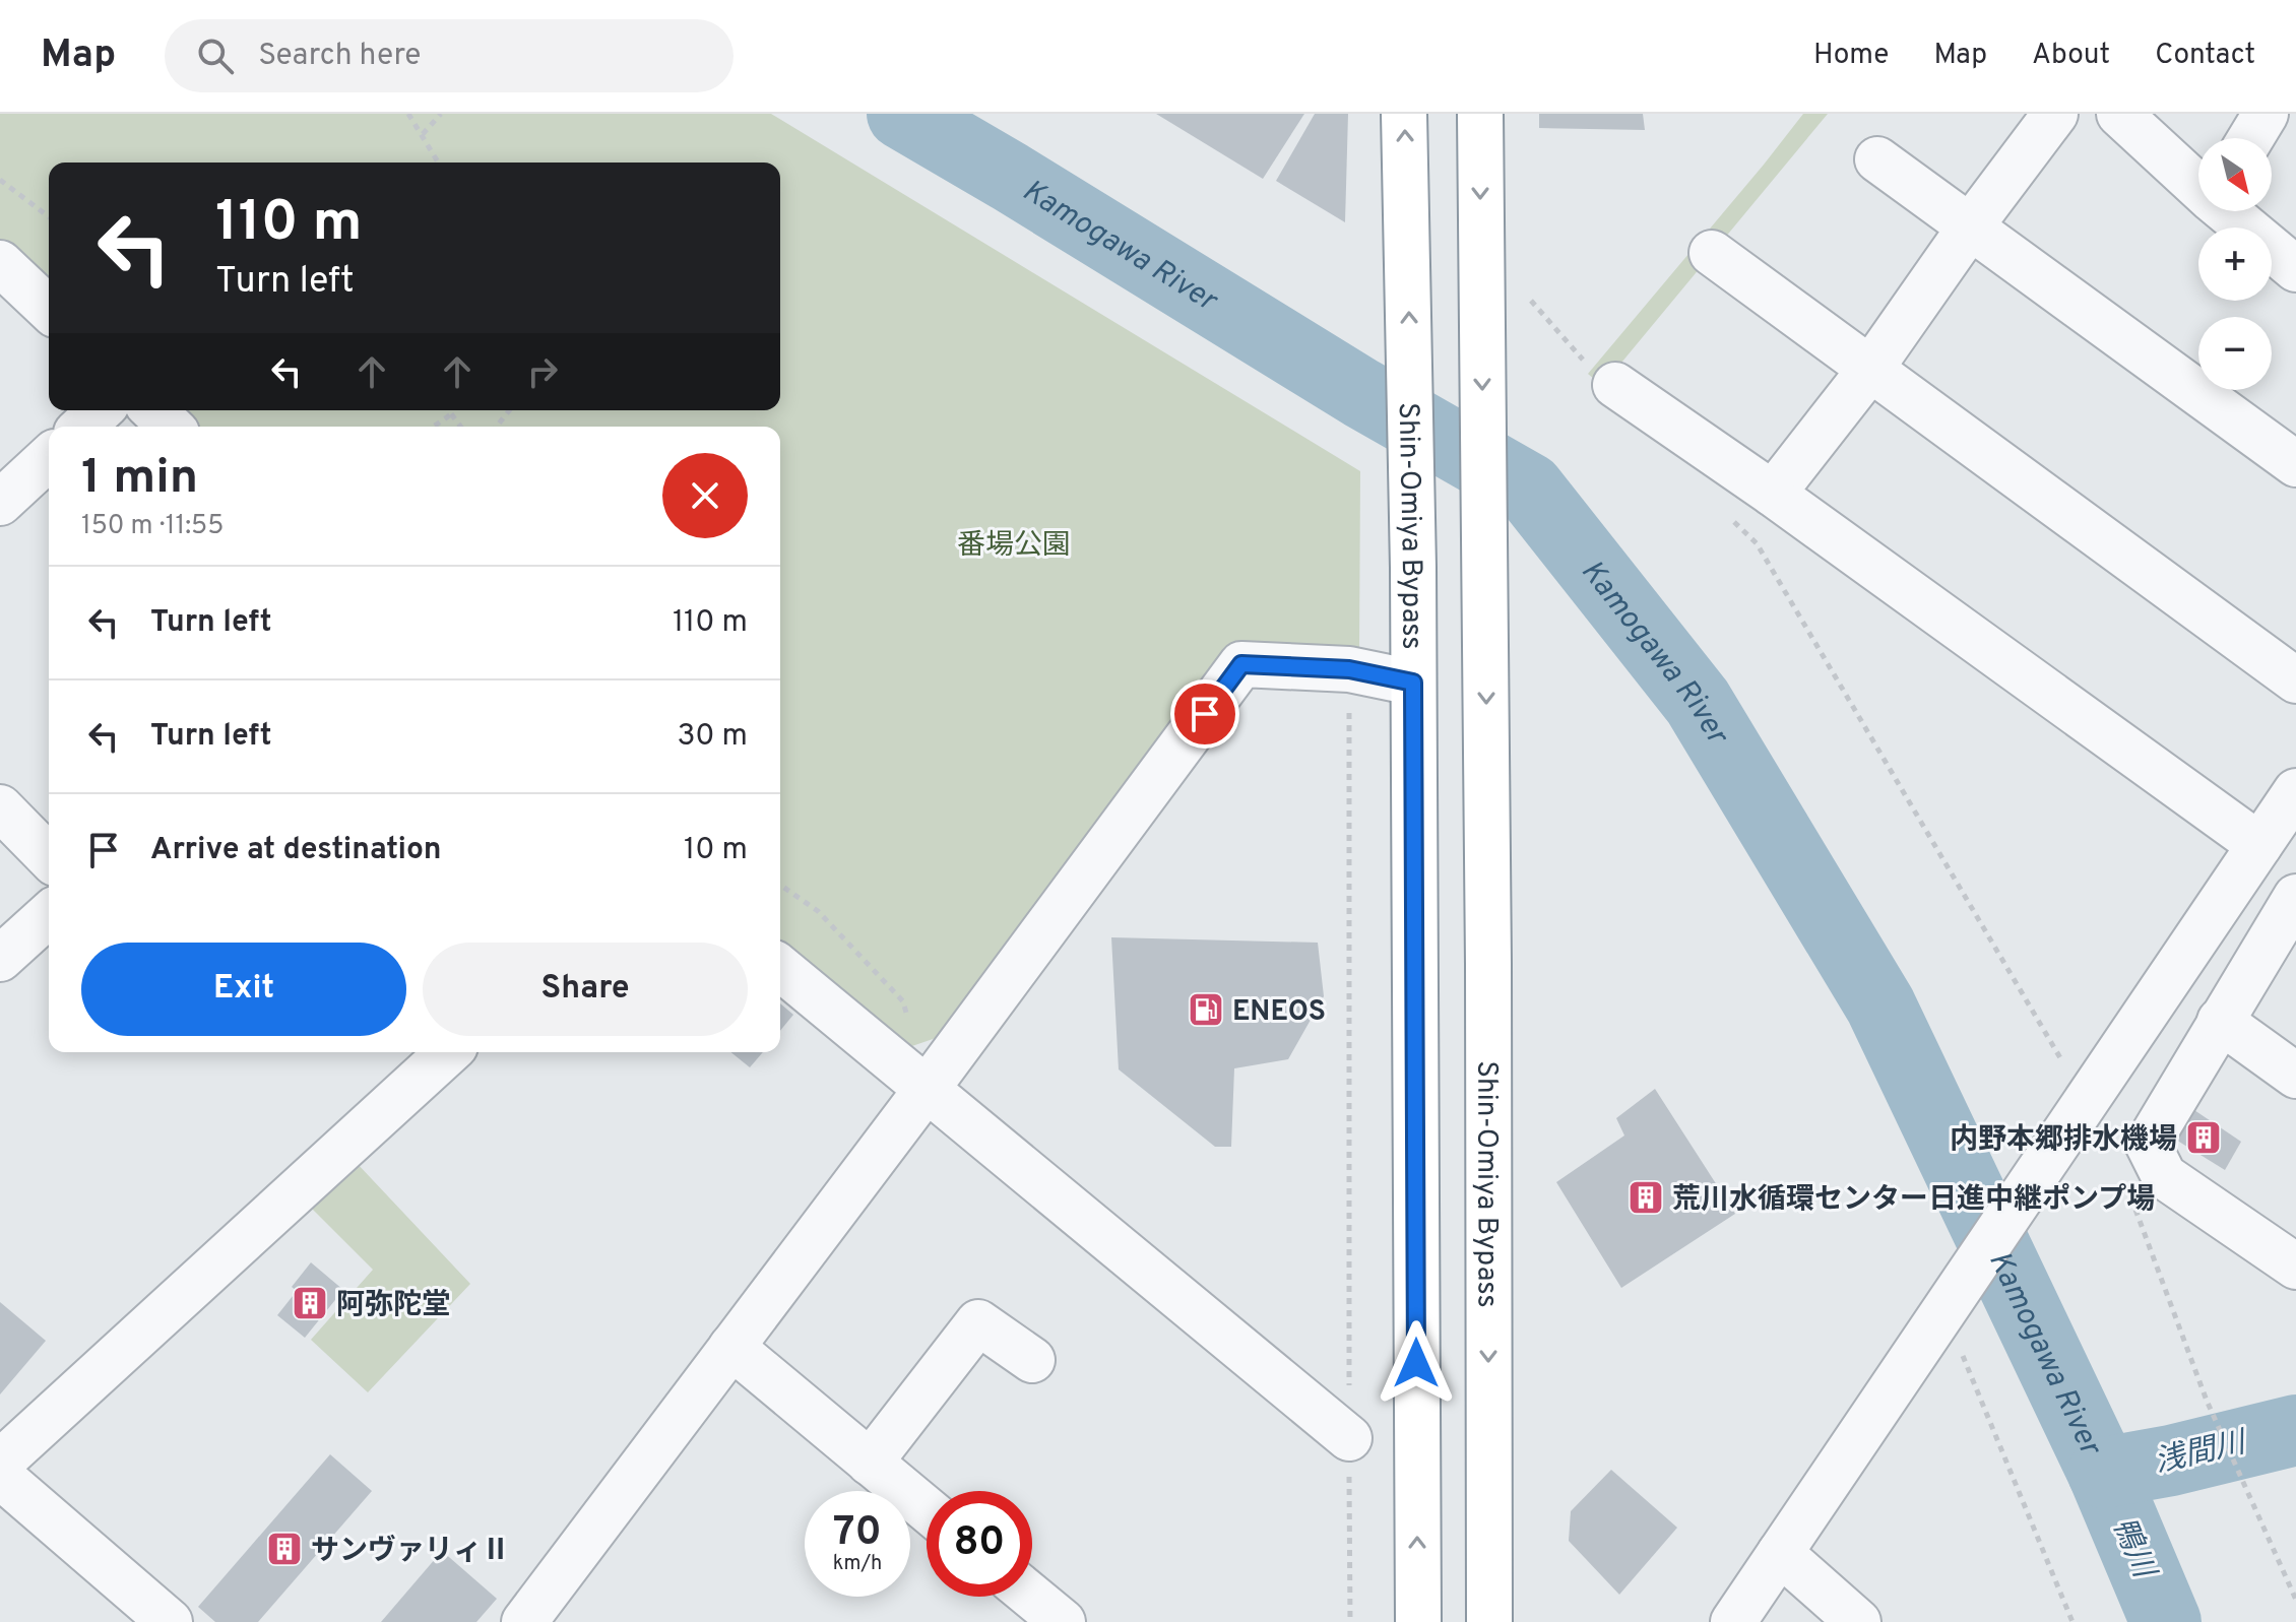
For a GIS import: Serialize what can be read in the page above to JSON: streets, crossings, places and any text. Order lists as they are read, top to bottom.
{
  "streets": {
    "highway": ["Shin-Omiya Bypass"]
  },
  "water": ["Kamogawa River", "浅間川", "鴨川"],
  "parks": ["番場公園"],
  "places": {
    "fuel station": ["ENEOS"],
    "building": [
      "内野本郷排水機場",
      "荒川水循環センター日進中継ポンプ場",
      "阿弥陀堂",
      "サンヴァリィⅡ"
    ]
  },
  "north": "bottom right",
  "page": {
    "header": "Map",
    "search": "Search here",
    "nav": [
      "Home",
      "Map",
      "About",
      "Contact"
    ],
    "map_buttons": ["+", "−"],
    "turn": ["110 m", "Turn left"],
    "heading": ["1 min", "150 m · 11:55"],
    "list": [
      {
        "name": "Turn left",
        "value": "110 m"
      },
      {
        "name": "Turn left",
        "value": "30 m"
      },
      {
        "name": "Arrive at destination",
        "value": "10 m"
      }
    ],
    "buttons": ["Exit", "Share"],
    "speed": "70 km/h",
    "limit": "80"
  }
}
